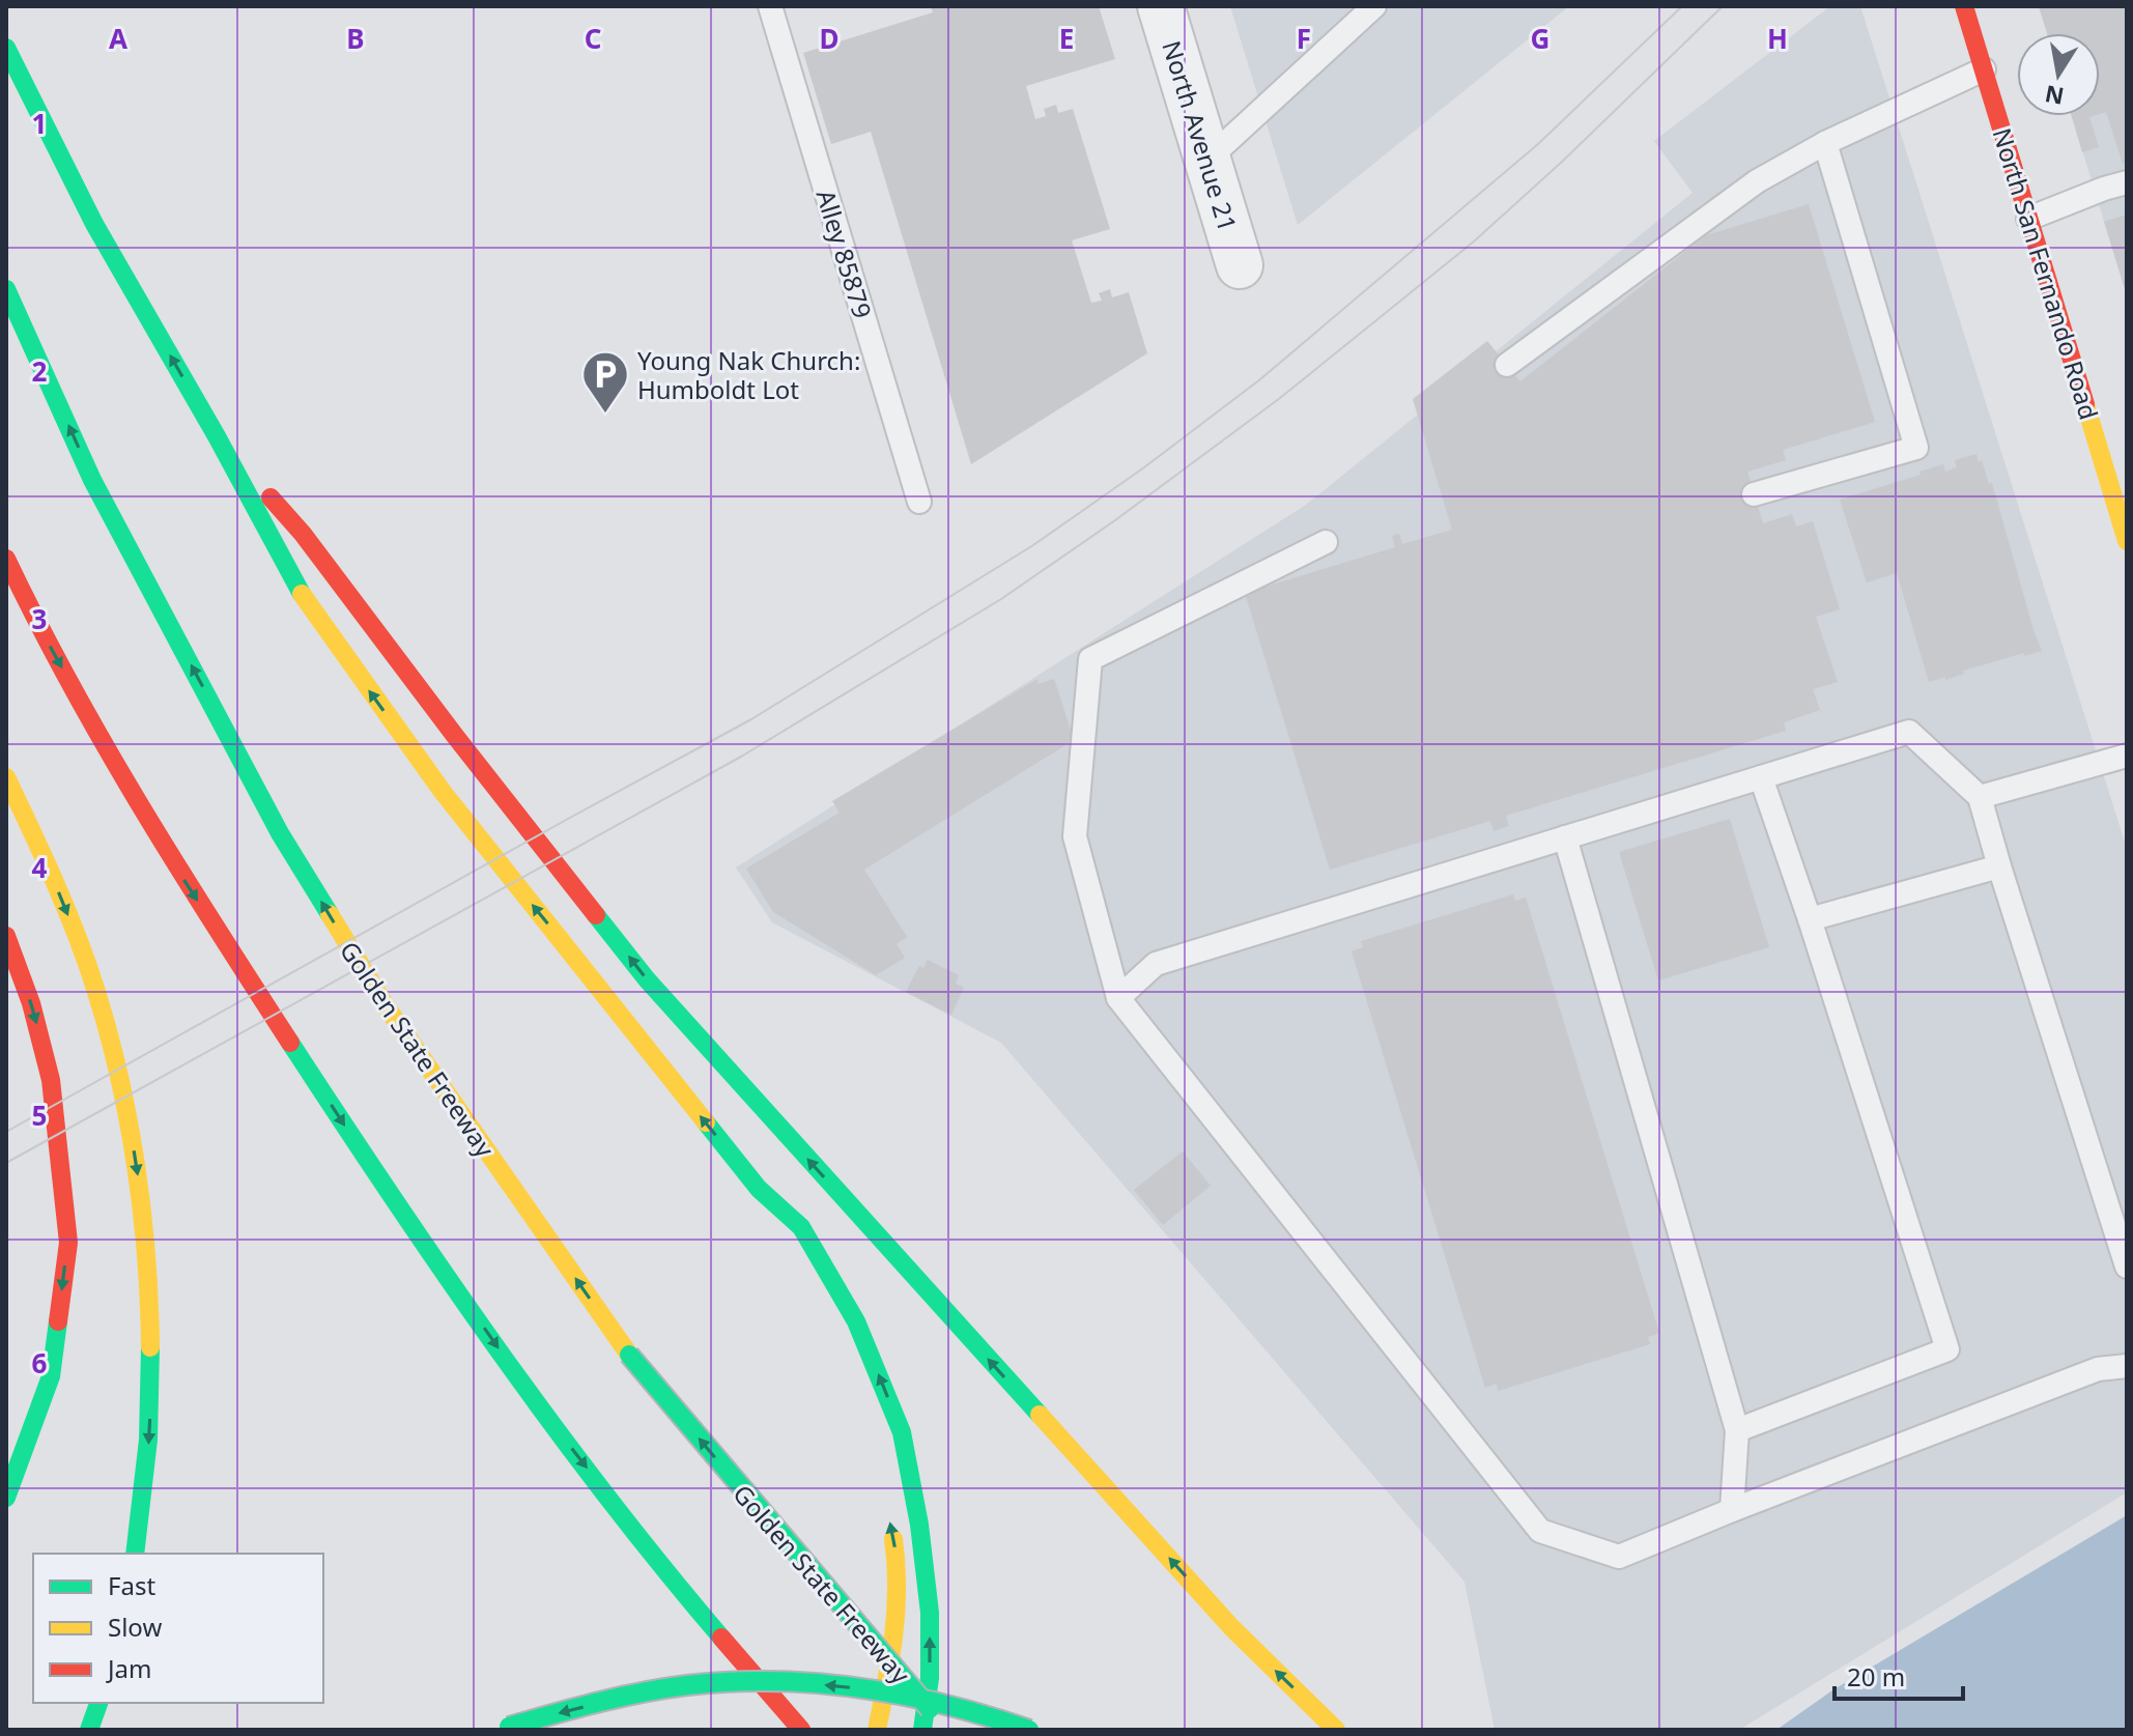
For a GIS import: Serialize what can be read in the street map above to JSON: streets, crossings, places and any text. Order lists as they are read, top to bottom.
{
  "streets": {
    "main road": ["North San Fernando Road", "Golden State Freeway"],
    "street": ["North Avenue 21"],
    "lane": ["Alley 85879"]
  },
  "places": {
    "parking": ["Young Nak Church: Humboldt Lot"]
  },
  "legend": ["Fast", "Slow", "Jam"],
  "scale_bar": "20 m",
  "north": "bottom",
  "grid": {
    "columns": [
      "A",
      "B",
      "C",
      "D",
      "E",
      "F",
      "G",
      "H"
    ],
    "rows": [
      "1",
      "2",
      "3",
      "4",
      "5",
      "6"
    ]
  }
}
